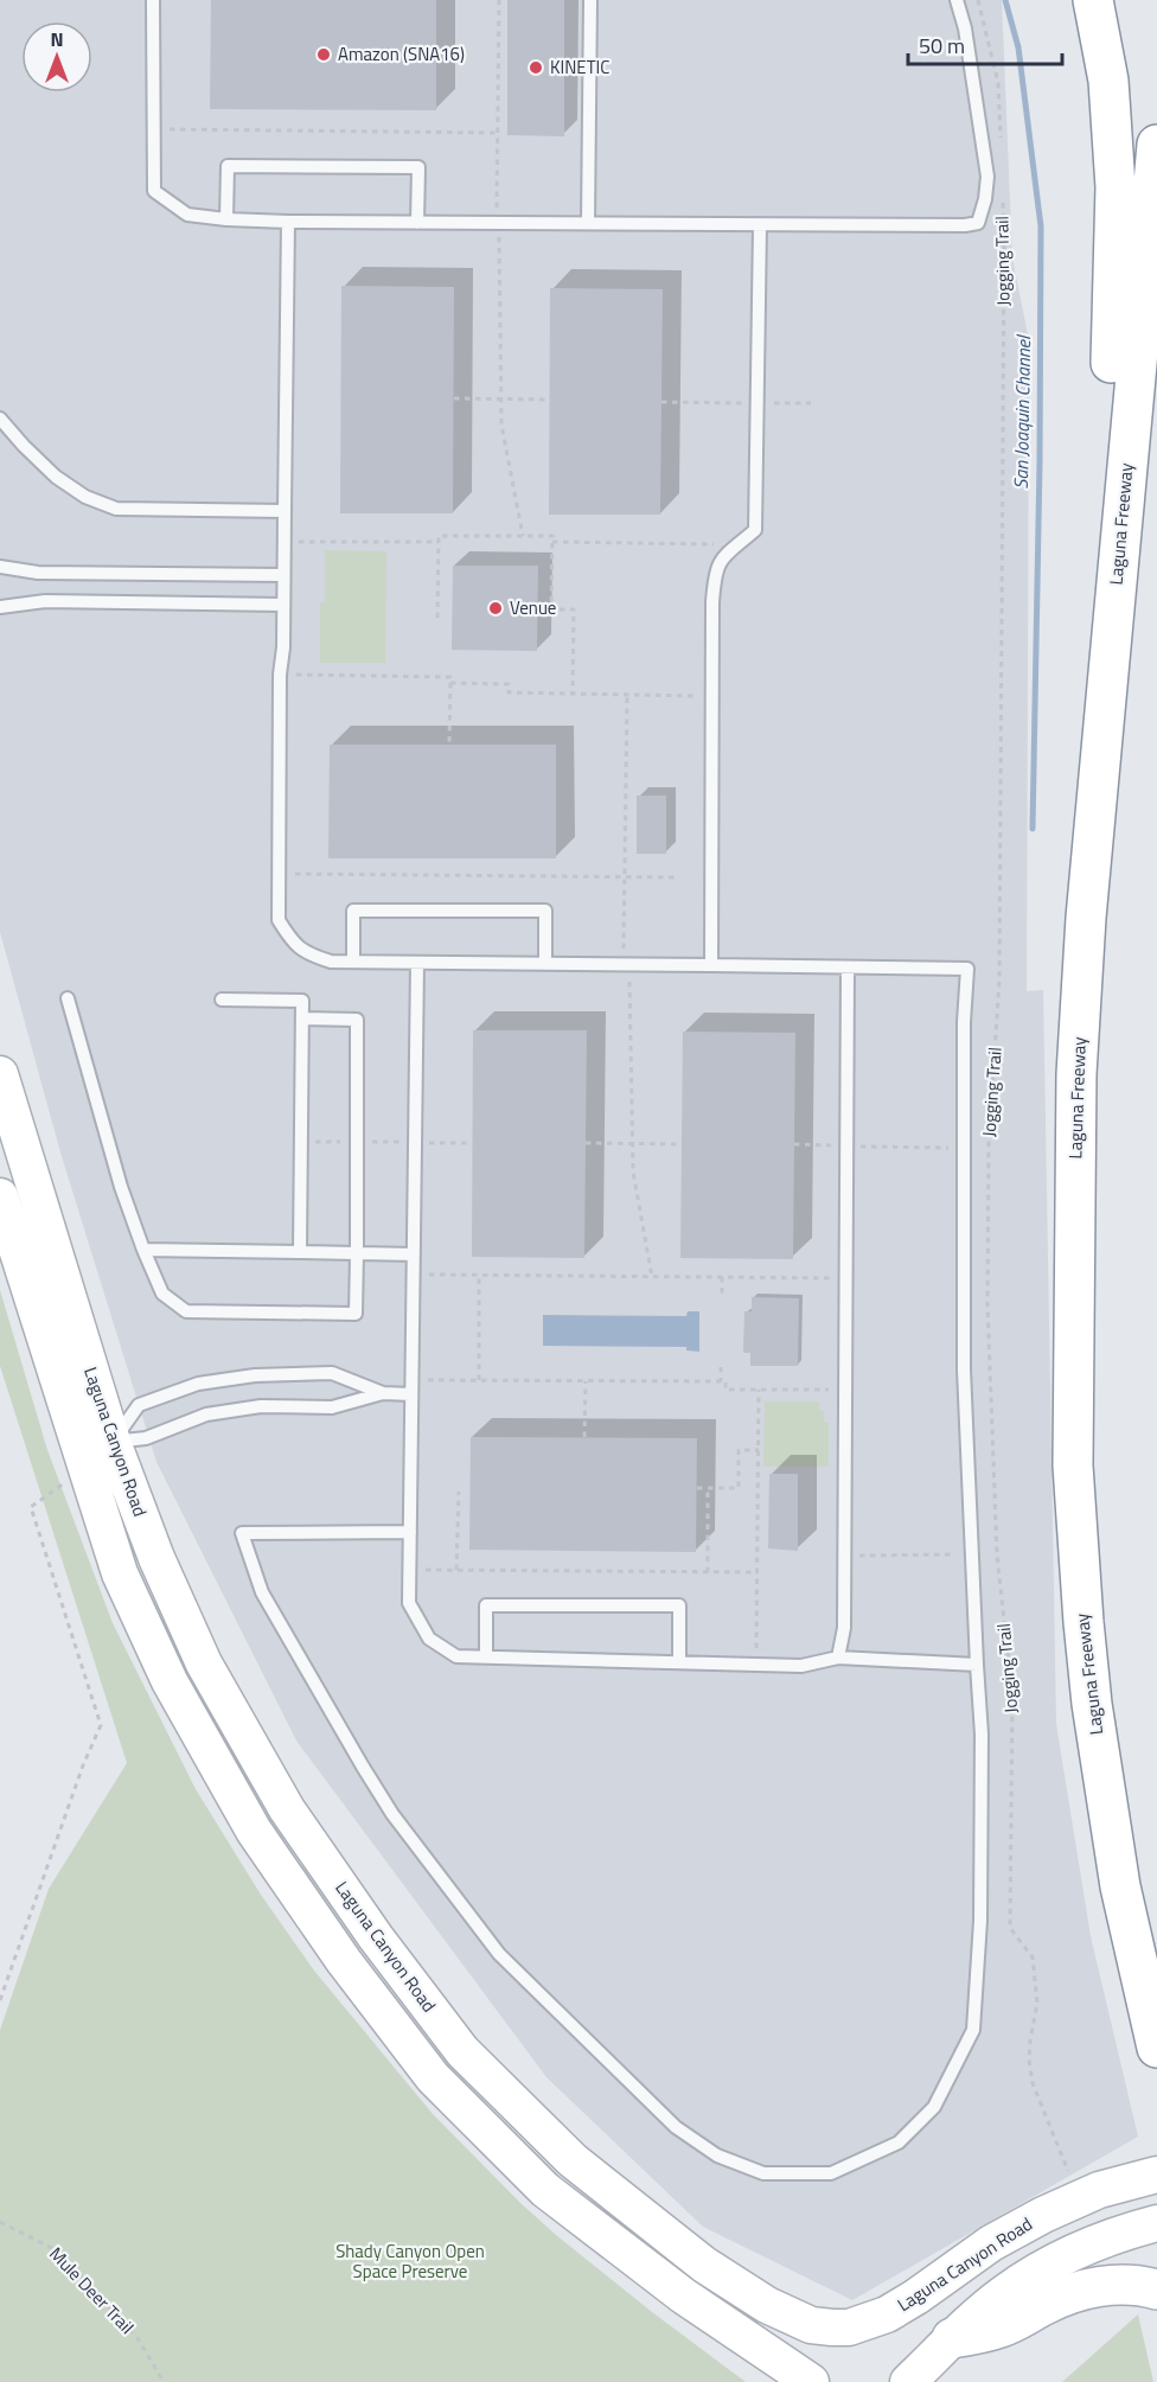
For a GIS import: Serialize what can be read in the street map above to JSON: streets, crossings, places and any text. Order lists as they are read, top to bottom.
{
  "streets": {
    "main road": ["Laguna Freeway", "Laguna Canyon Road"],
    "path": ["Jogging Trail", "Mule Deer Trail"]
  },
  "water": ["San Joaquin Channel"],
  "parks": ["Shady Canyon Open Space Preserve"],
  "places": ["Amazon (SNA16)", "KINETIC", "Venue"],
  "scale_bar": "50 m",
  "north": "top"
}
